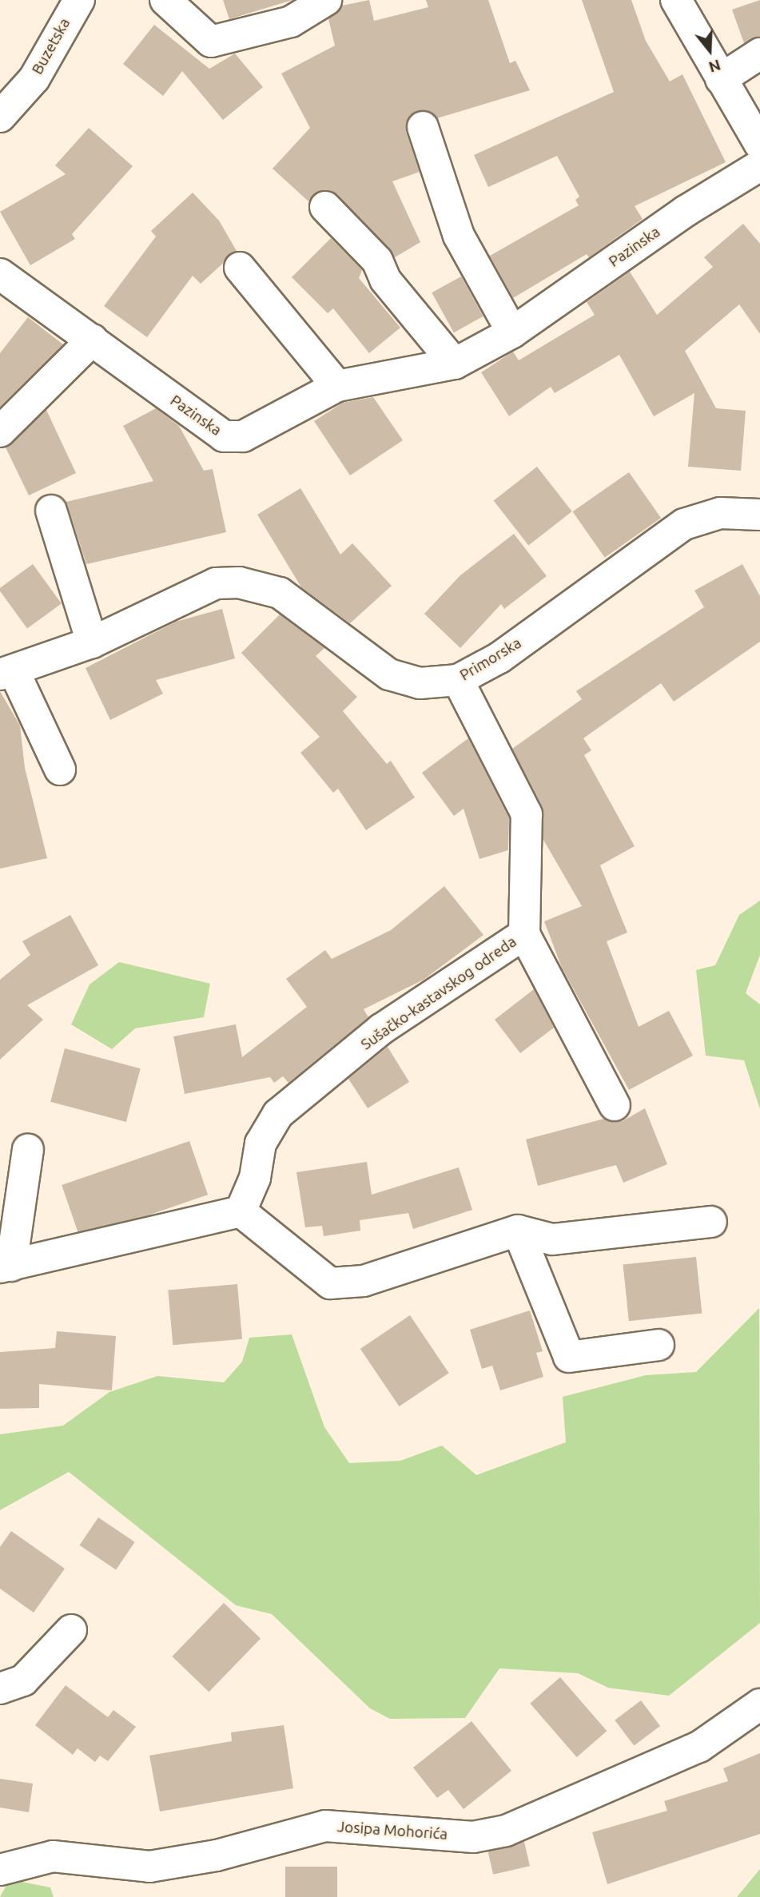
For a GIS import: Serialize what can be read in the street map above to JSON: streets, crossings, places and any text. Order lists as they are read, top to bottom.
{
  "streets": {
    "street": [
      "Buzetska",
      "Pazinska",
      "Primorska",
      "Sušačko-kastavskog odreda",
      "Josipa Mohorića"
    ]
  },
  "crossings": [
    ["Primorska", "Sušačko-kastavskog odreda"]
  ],
  "north": "bottom"
}
